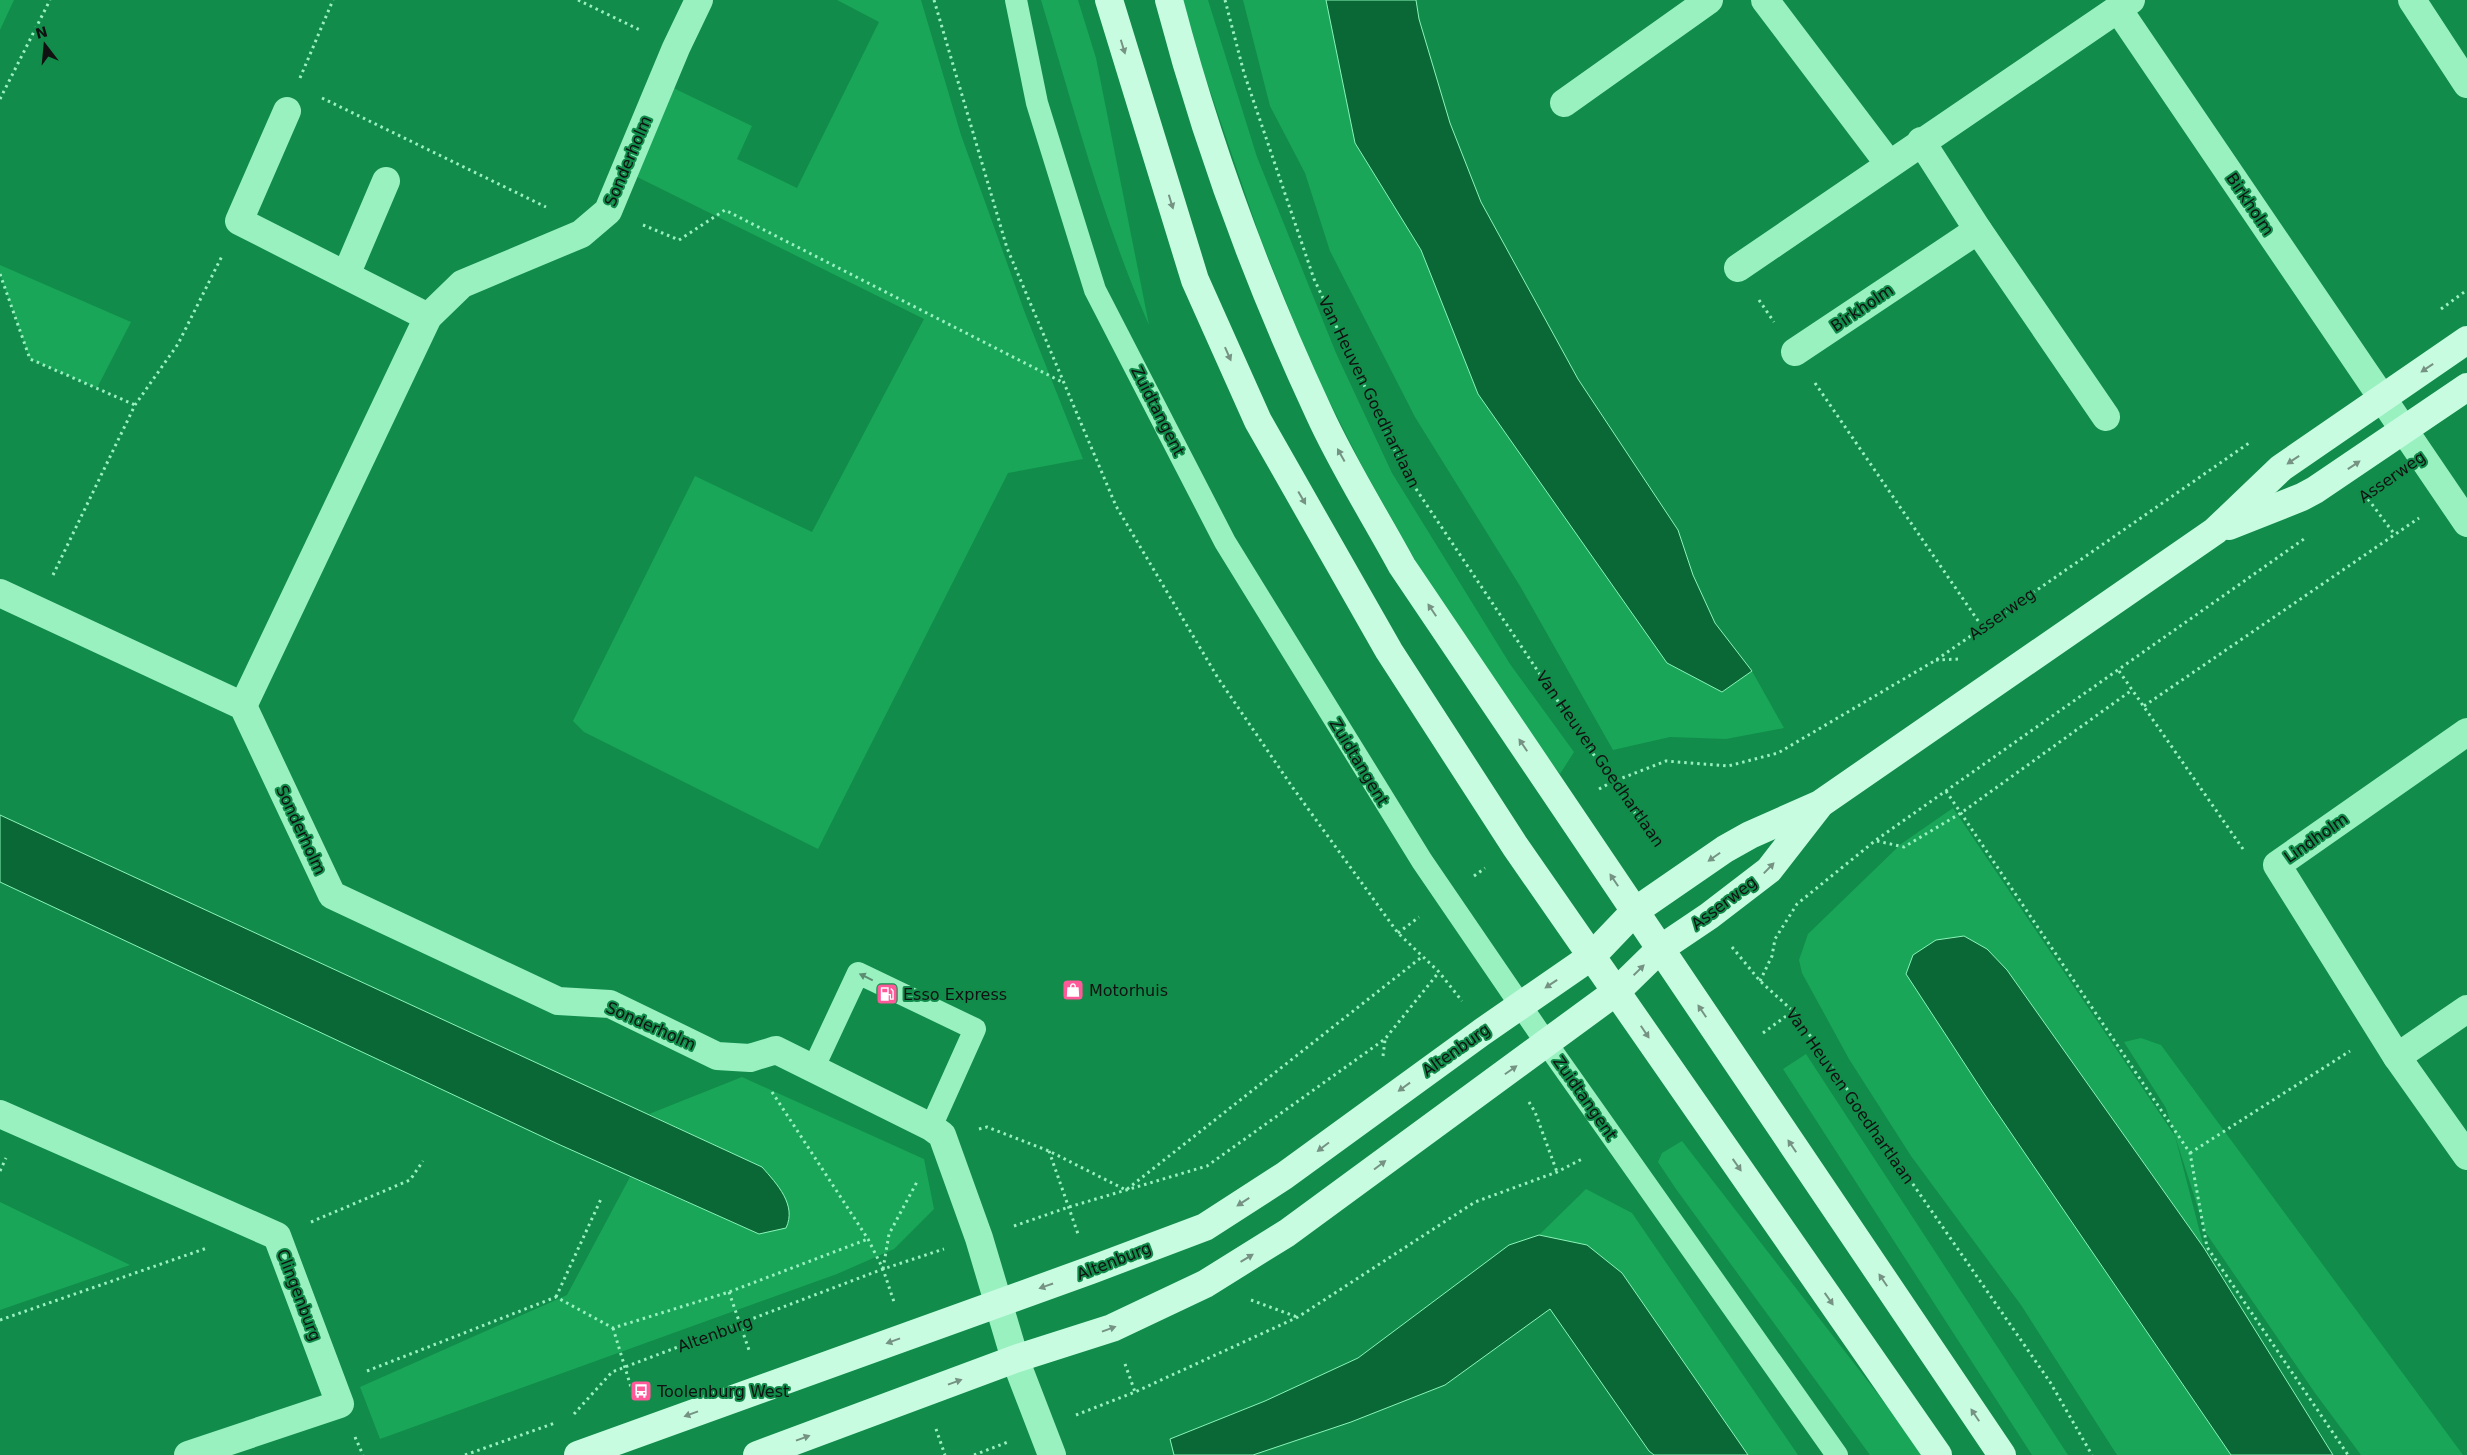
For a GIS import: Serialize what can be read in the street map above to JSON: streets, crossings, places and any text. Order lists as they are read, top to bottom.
{
  "streets": {
    "main road": ["Asserweg", "Altenburg"],
    "street": [
      "Sonderholm",
      "Birkholm",
      "Lindholm",
      "Clingenburg"
    ],
    "lane": ["Zuidtangent"],
    "path": ["Van Heuven Goedhartlaan"]
  },
  "crossings": [
    ["Sonderholm", "Altenburg"],
    ["Birkholm", "Asserweg"],
    ["Van Heuven Goedhartlaan", "Asserweg"],
    ["Zuidtangent", "Altenburg"],
    ["Asserweg", "Altenburg"]
  ],
  "places": {
    "shop": ["Motorhuis"],
    "fuel station": ["Esso Express"],
    "bus stop": ["Toolenburg West"]
  },
  "north": "top"
}
